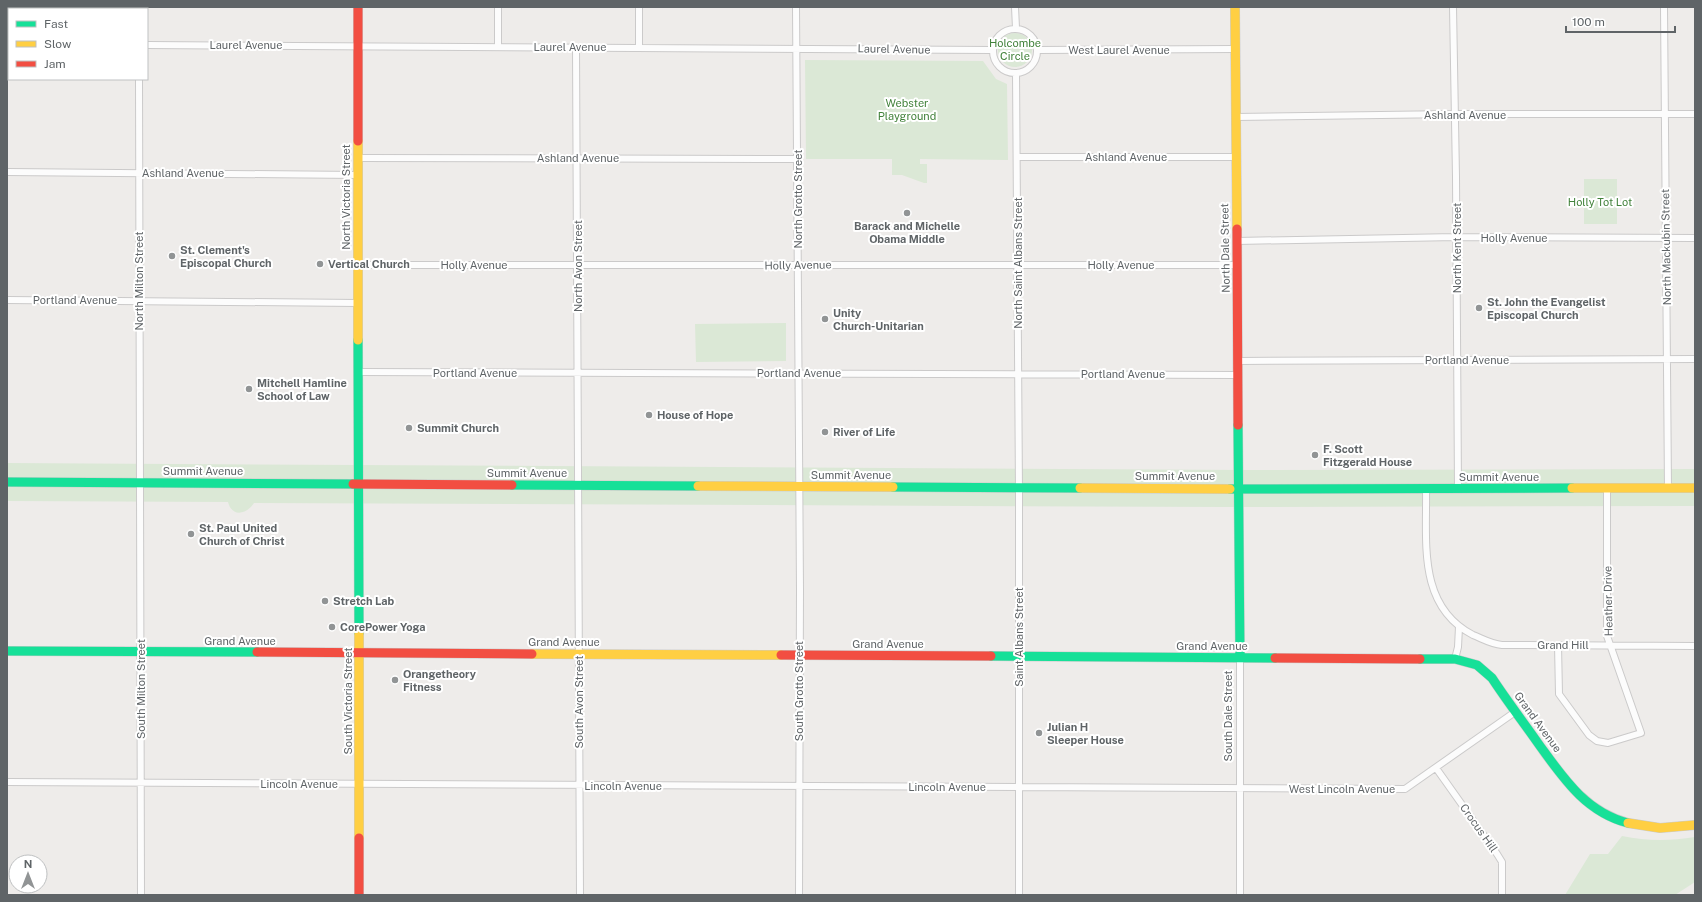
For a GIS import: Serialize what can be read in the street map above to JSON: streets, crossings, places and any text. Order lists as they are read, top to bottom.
{
  "streets": {
    "street": [
      "Laurel Avenue",
      "West Laurel Avenue",
      "Ashland Avenue",
      "North Victoria Street",
      "North Grotto Street",
      "Holly Avenue",
      "North Mackubin Street",
      "North Dale Street",
      "North Kent Street",
      "North Saint Albans Street",
      "North Avon Street",
      "North Milton Street",
      "Portland Avenue",
      "Summit Avenue",
      "Heather Drive",
      "Saint Albans Street",
      "Grand Avenue",
      "Grand Hill",
      "South Milton Street",
      "South Grotto Street",
      "South Victoria Street",
      "South Avon Street",
      "South Dale Street",
      "Lincoln Avenue",
      "West Lincoln Avenue",
      "Crocus Hill"
    ]
  },
  "crossings": [
    ["Laurel Avenue", "West Laurel Avenue"],
    ["Laurel Avenue", "North Victoria Street"],
    ["Laurel Avenue", "North Grotto Street"],
    ["Laurel Avenue", "North Saint Albans Street"],
    ["Laurel Avenue", "North Avon Street"],
    ["West Laurel Avenue", "North Dale Street"],
    ["West Laurel Avenue", "North Saint Albans Street"],
    ["Ashland Avenue", "North Victoria Street"],
    ["Ashland Avenue", "North Grotto Street"],
    ["Ashland Avenue", "North Mackubin Street"],
    ["Ashland Avenue", "North Dale Street"],
    ["Ashland Avenue", "North Kent Street"],
    ["Ashland Avenue", "North Saint Albans Street"],
    ["Ashland Avenue", "North Avon Street"],
    ["Ashland Avenue", "North Milton Street"],
    ["North Victoria Street", "Holly Avenue"],
    ["North Victoria Street", "Portland Avenue"],
    ["North Victoria Street", "Summit Avenue"],
    ["North Victoria Street", "South Victoria Street"],
    ["North Grotto Street", "Holly Avenue"],
    ["North Grotto Street", "Portland Avenue"],
    ["North Grotto Street", "Summit Avenue"],
    ["North Grotto Street", "South Grotto Street"],
    ["Holly Avenue", "North Mackubin Street"],
    ["Holly Avenue", "North Dale Street"],
    ["Holly Avenue", "North Kent Street"],
    ["Holly Avenue", "North Saint Albans Street"],
    ["Holly Avenue", "North Avon Street"],
    ["North Mackubin Street", "Portland Avenue"],
    ["North Mackubin Street", "Summit Avenue"],
    ["North Dale Street", "Portland Avenue"],
    ["North Dale Street", "Summit Avenue"],
    ["North Dale Street", "South Dale Street"],
    ["North Kent Street", "Portland Avenue"],
    ["North Kent Street", "Summit Avenue"],
    ["North Saint Albans Street", "Portland Avenue"],
    ["North Saint Albans Street", "Summit Avenue"],
    ["North Saint Albans Street", "Saint Albans Street"],
    ["North Avon Street", "Portland Avenue"],
    ["North Avon Street", "Summit Avenue"],
    ["North Avon Street", "South Avon Street"],
    ["North Milton Street", "Portland Avenue"],
    ["North Milton Street", "Summit Avenue"],
    ["North Milton Street", "South Milton Street"],
    ["Summit Avenue", "Heather Drive"],
    ["Summit Avenue", "Saint Albans Street"],
    ["Summit Avenue", "South Milton Street"],
    ["Summit Avenue", "South Grotto Street"],
    ["Summit Avenue", "South Victoria Street"],
    ["Summit Avenue", "South Avon Street"],
    ["Summit Avenue", "South Dale Street"],
    ["Heather Drive", "Grand Hill"],
    ["Saint Albans Street", "Grand Avenue"],
    ["Saint Albans Street", "Lincoln Avenue"],
    ["Grand Avenue", "South Milton Street"],
    ["Grand Avenue", "South Grotto Street"],
    ["Grand Avenue", "South Victoria Street"],
    ["Grand Avenue", "South Avon Street"],
    ["Grand Avenue", "South Dale Street"],
    ["Grand Avenue", "West Lincoln Avenue"],
    ["South Milton Street", "Lincoln Avenue"],
    ["South Grotto Street", "Lincoln Avenue"],
    ["South Victoria Street", "Lincoln Avenue"],
    ["South Avon Street", "Lincoln Avenue"],
    ["South Dale Street", "Lincoln Avenue"],
    ["South Dale Street", "West Lincoln Avenue"],
    ["Lincoln Avenue", "West Lincoln Avenue"],
    ["West Lincoln Avenue", "Crocus Hill"]
  ],
  "parks": ["Holcombe Circle", "Webster Playground", "Holly Tot Lot"],
  "places": [
    "Barack and Michelle Obama Middle",
    "St. Clement's Episcopal Church",
    "Vertical Church",
    "St. John the Evangelist Episcopal Church",
    "Unity Church-Unitarian",
    "Mitchell Hamline School of Law",
    "House of Hope",
    "Summit Church",
    "River of Life",
    "F. Scott Fitzgerald House",
    "St. Paul United Church of Christ",
    "Stretch Lab",
    "CorePower Yoga",
    "Orangetheory Fitness",
    "Julian H Sleeper House"
  ],
  "legend": ["Fast", "Slow", "Jam"],
  "scale_bar": "100 m",
  "north": "top"
}
